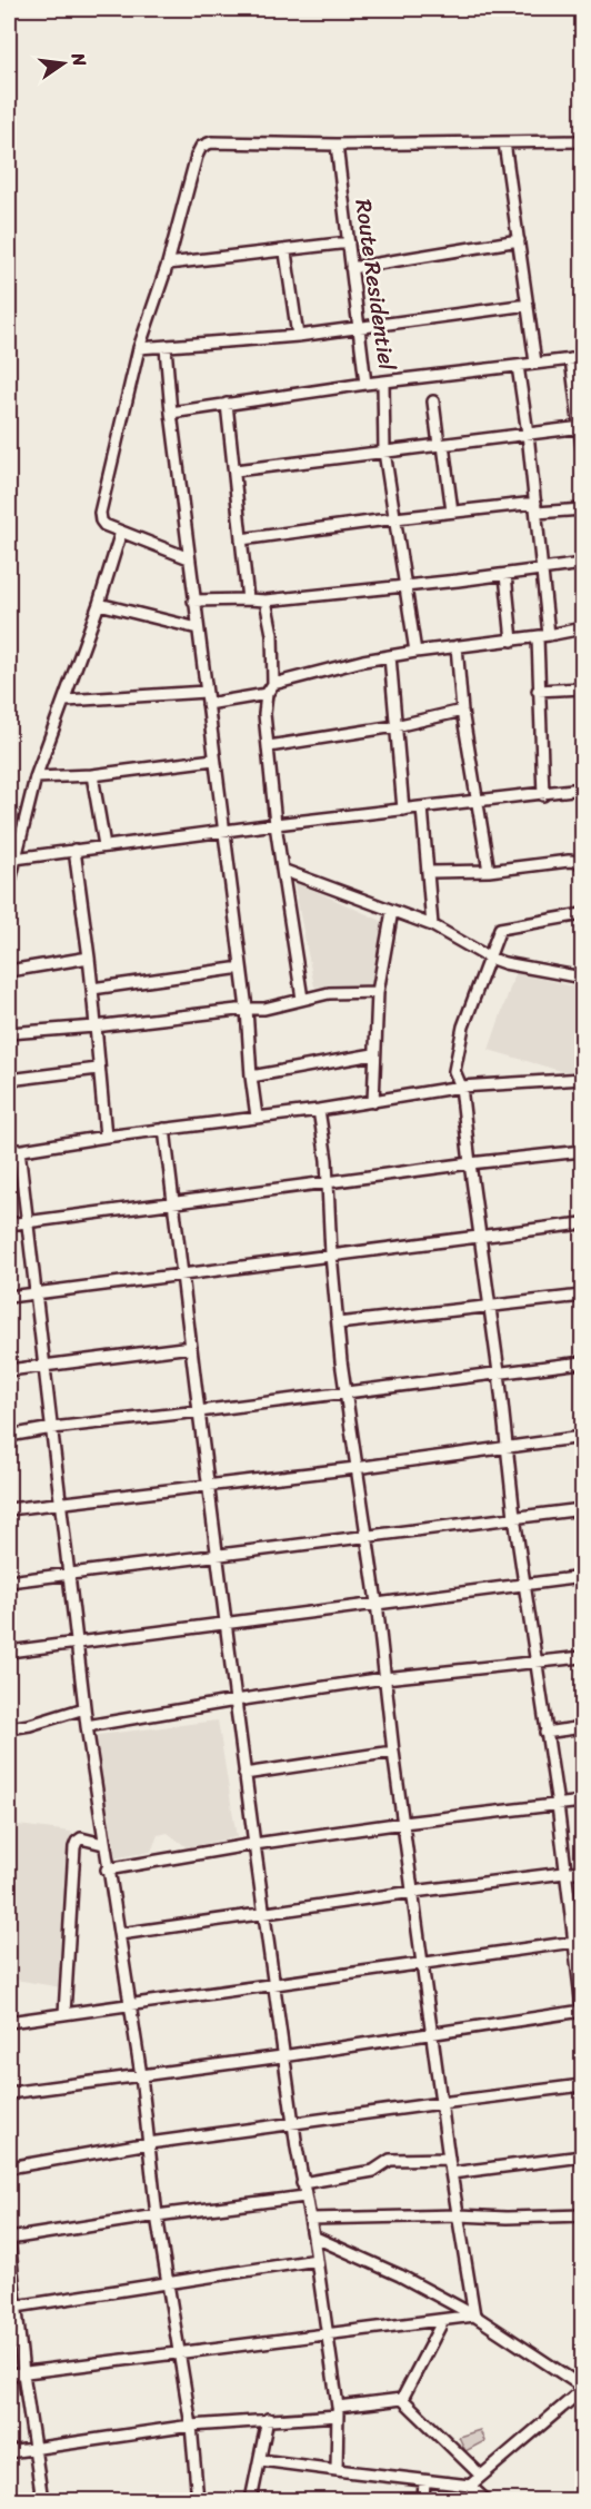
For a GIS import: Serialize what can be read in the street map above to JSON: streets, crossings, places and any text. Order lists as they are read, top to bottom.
{
  "streets": {
    "street": ["Route Residentiel"]
  },
  "north": "right"
}
